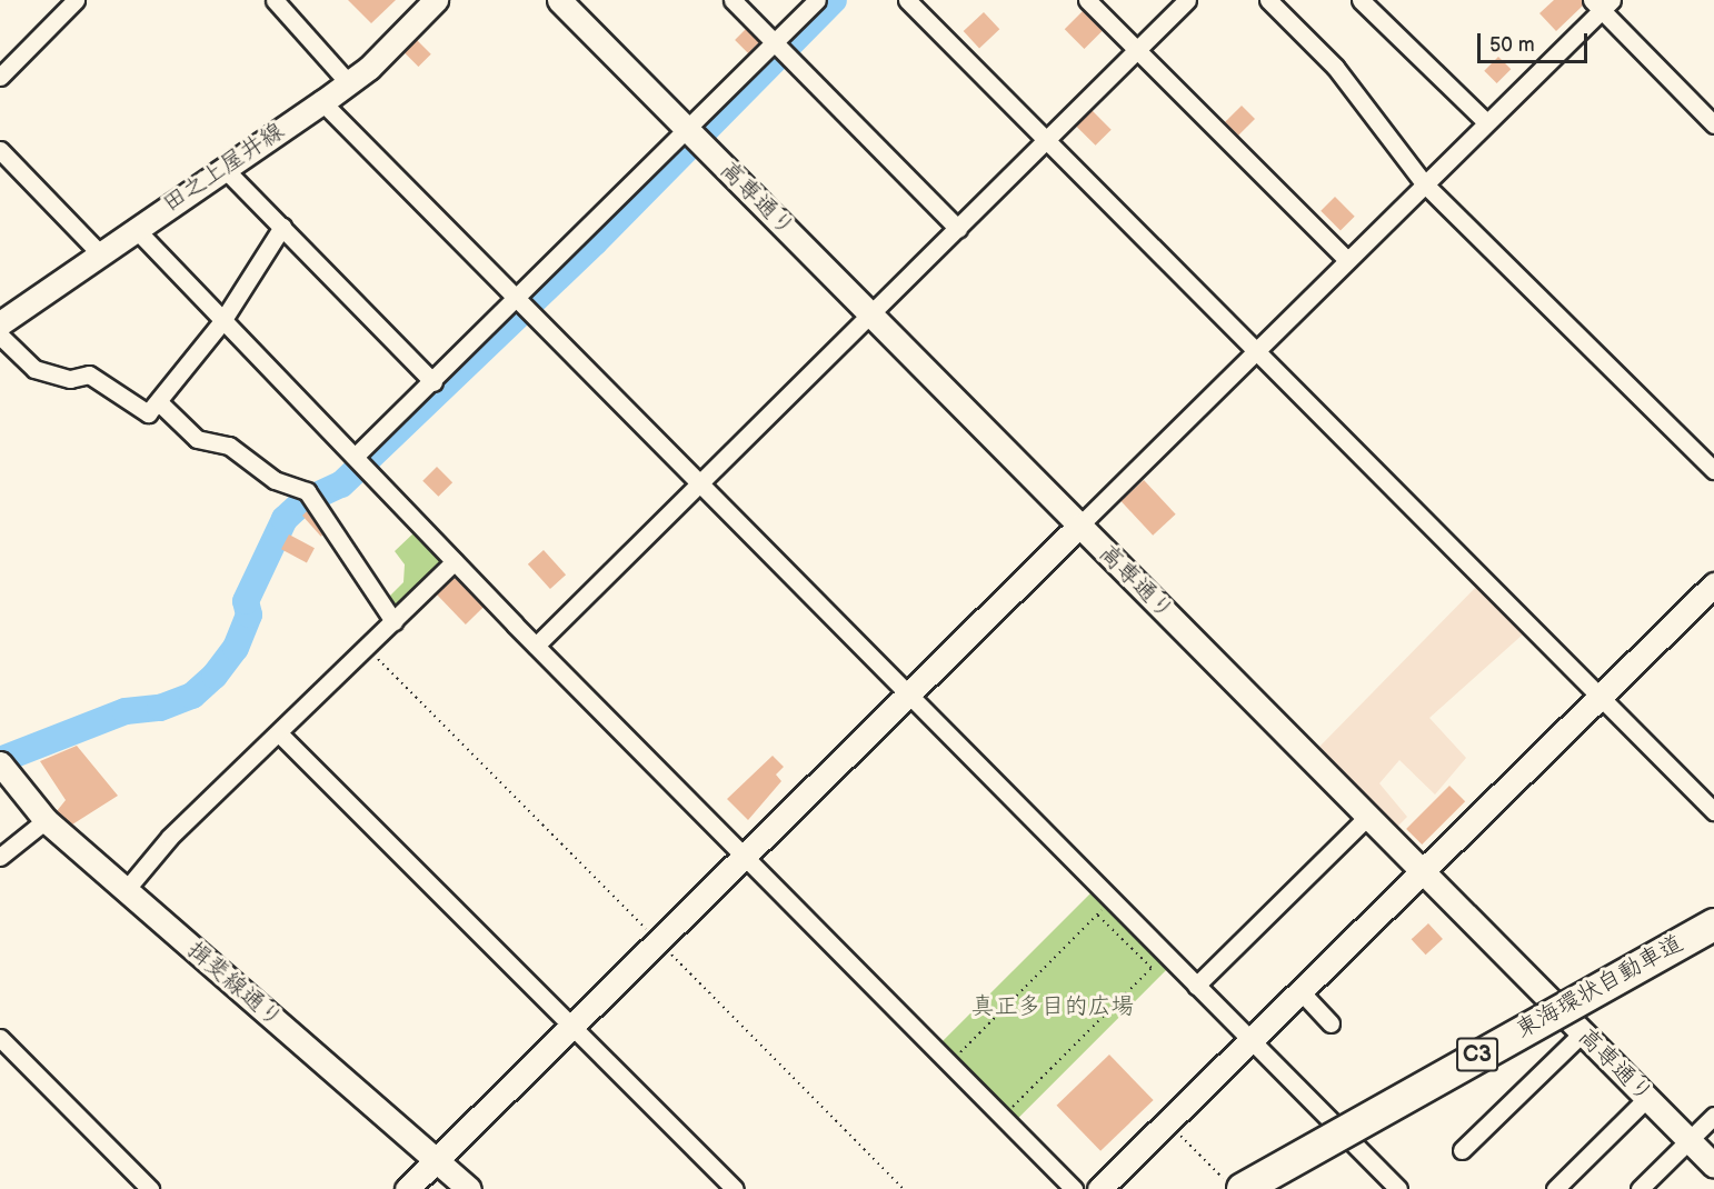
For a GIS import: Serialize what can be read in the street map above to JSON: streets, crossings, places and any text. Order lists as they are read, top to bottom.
{
  "streets": {
    "highway": ["東海環状自動車道", "C3"],
    "street": ["田之上屋井線", "高専通り", "揖斐線通り"]
  },
  "parks": ["真正多目的広場"],
  "scale_bar": "50 m"
}
